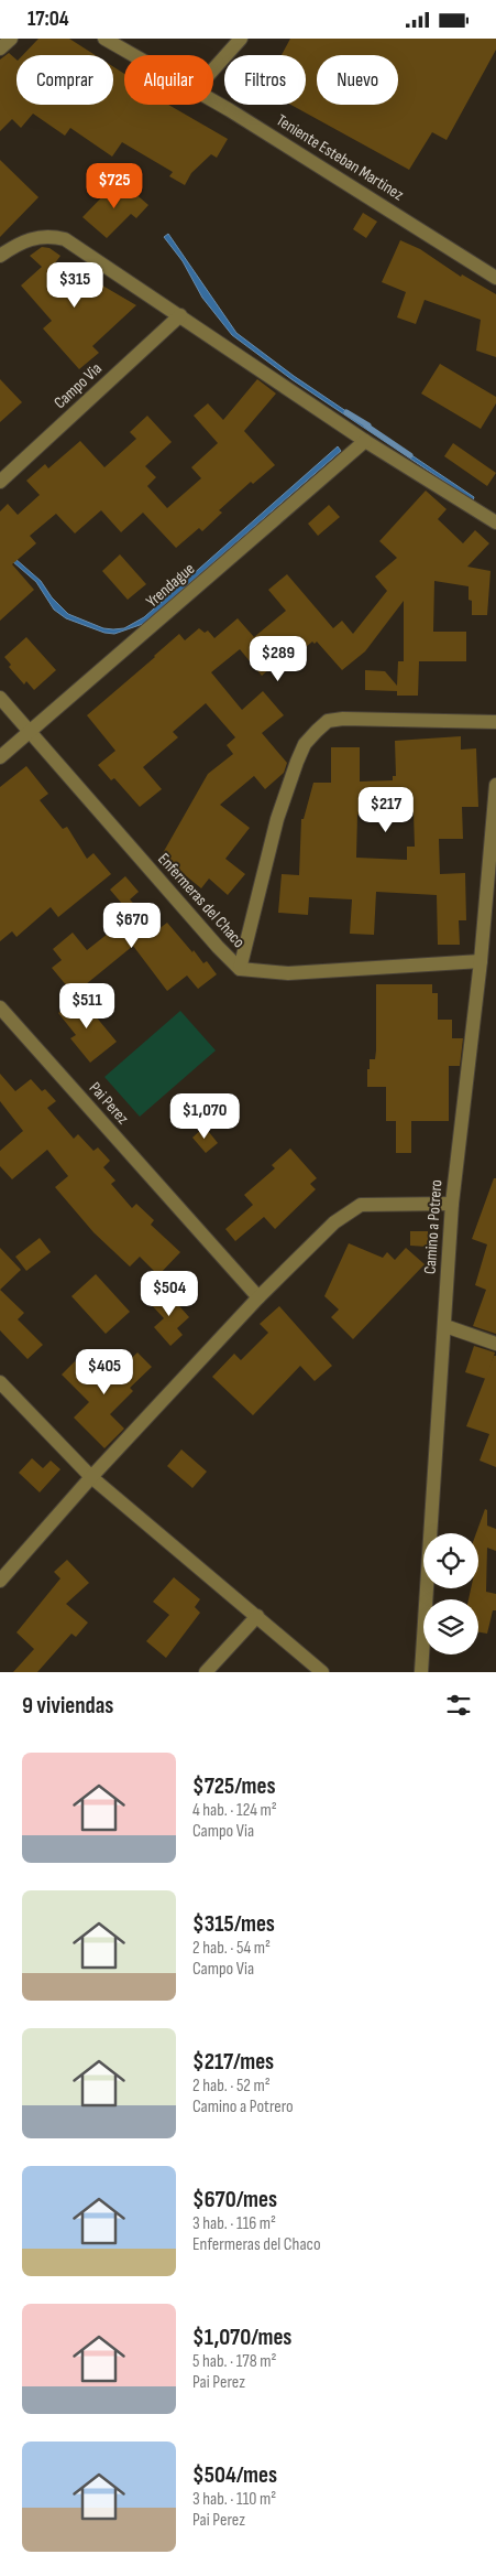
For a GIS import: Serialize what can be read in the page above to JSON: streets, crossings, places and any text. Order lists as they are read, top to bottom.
{
  "streets": {
    "street": [
      "Teniente Esteban Martinez",
      "Campo Via",
      "Yrendague",
      "Enfermeras del Chaco",
      "Pai Perez",
      "Camino a Potrero"
    ]
  },
  "crossings": [
    ["Yrendague", "Enfermeras del Chaco"],
    ["Enfermeras del Chaco", "Camino a Potrero"]
  ],
  "page": {
    "status": "17:04",
    "chip": [
      "Comprar",
      "Alquilar",
      "Filtros",
      "Nuevo"
    ],
    "price": [
      "$725",
      "$315",
      "$289",
      "$217",
      "$670",
      "$511",
      "$1,070",
      "$504",
      "$405"
    ],
    "heading": "9 viviendas",
    "list": [
      {
        "name": "$725/mes",
        "note": "4 hab. · 124 m² · Campo Via"
      },
      {
        "name": "$315/mes",
        "note": "2 hab. · 54 m² · Campo Via"
      },
      {
        "name": "$217/mes",
        "note": "2 hab. · 52 m² · Camino a Potrero"
      },
      {
        "name": "$670/mes",
        "note": "3 hab. · 116 m² · Enfermeras del Chaco"
      },
      {
        "name": "$1,070/mes",
        "note": "5 hab. · 178 m² · Pai Perez"
      },
      {
        "name": "$504/mes",
        "note": "3 hab. · 110 m² · Pai Perez"
      }
    ]
  }
}
